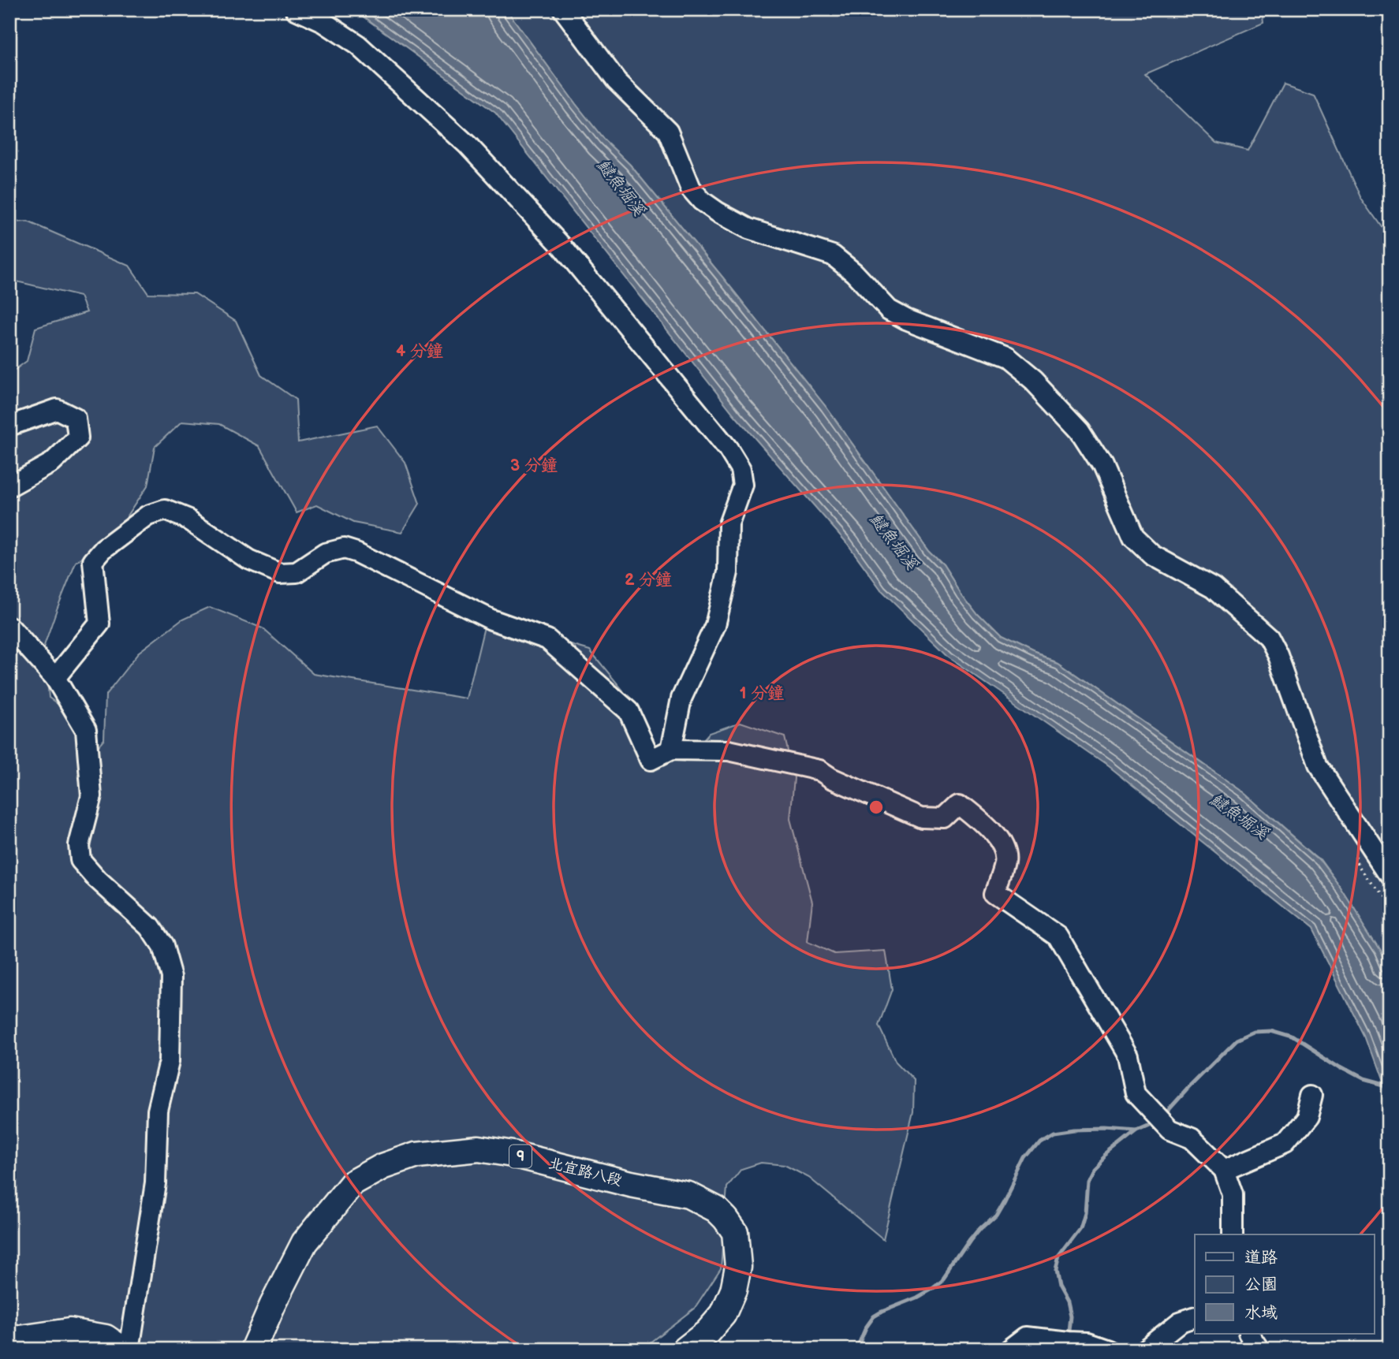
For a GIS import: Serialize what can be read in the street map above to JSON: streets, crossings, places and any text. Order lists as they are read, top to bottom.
{
  "streets": {
    "main road": ["9", "北宜路八段"]
  },
  "water": ["𩻸魚堀溪"],
  "legend": ["道路", "公園", "水域"],
  "rings": [
    "4 分鐘",
    "3 分鐘",
    "2 分鐘",
    "1 分鐘"
  ]
}
